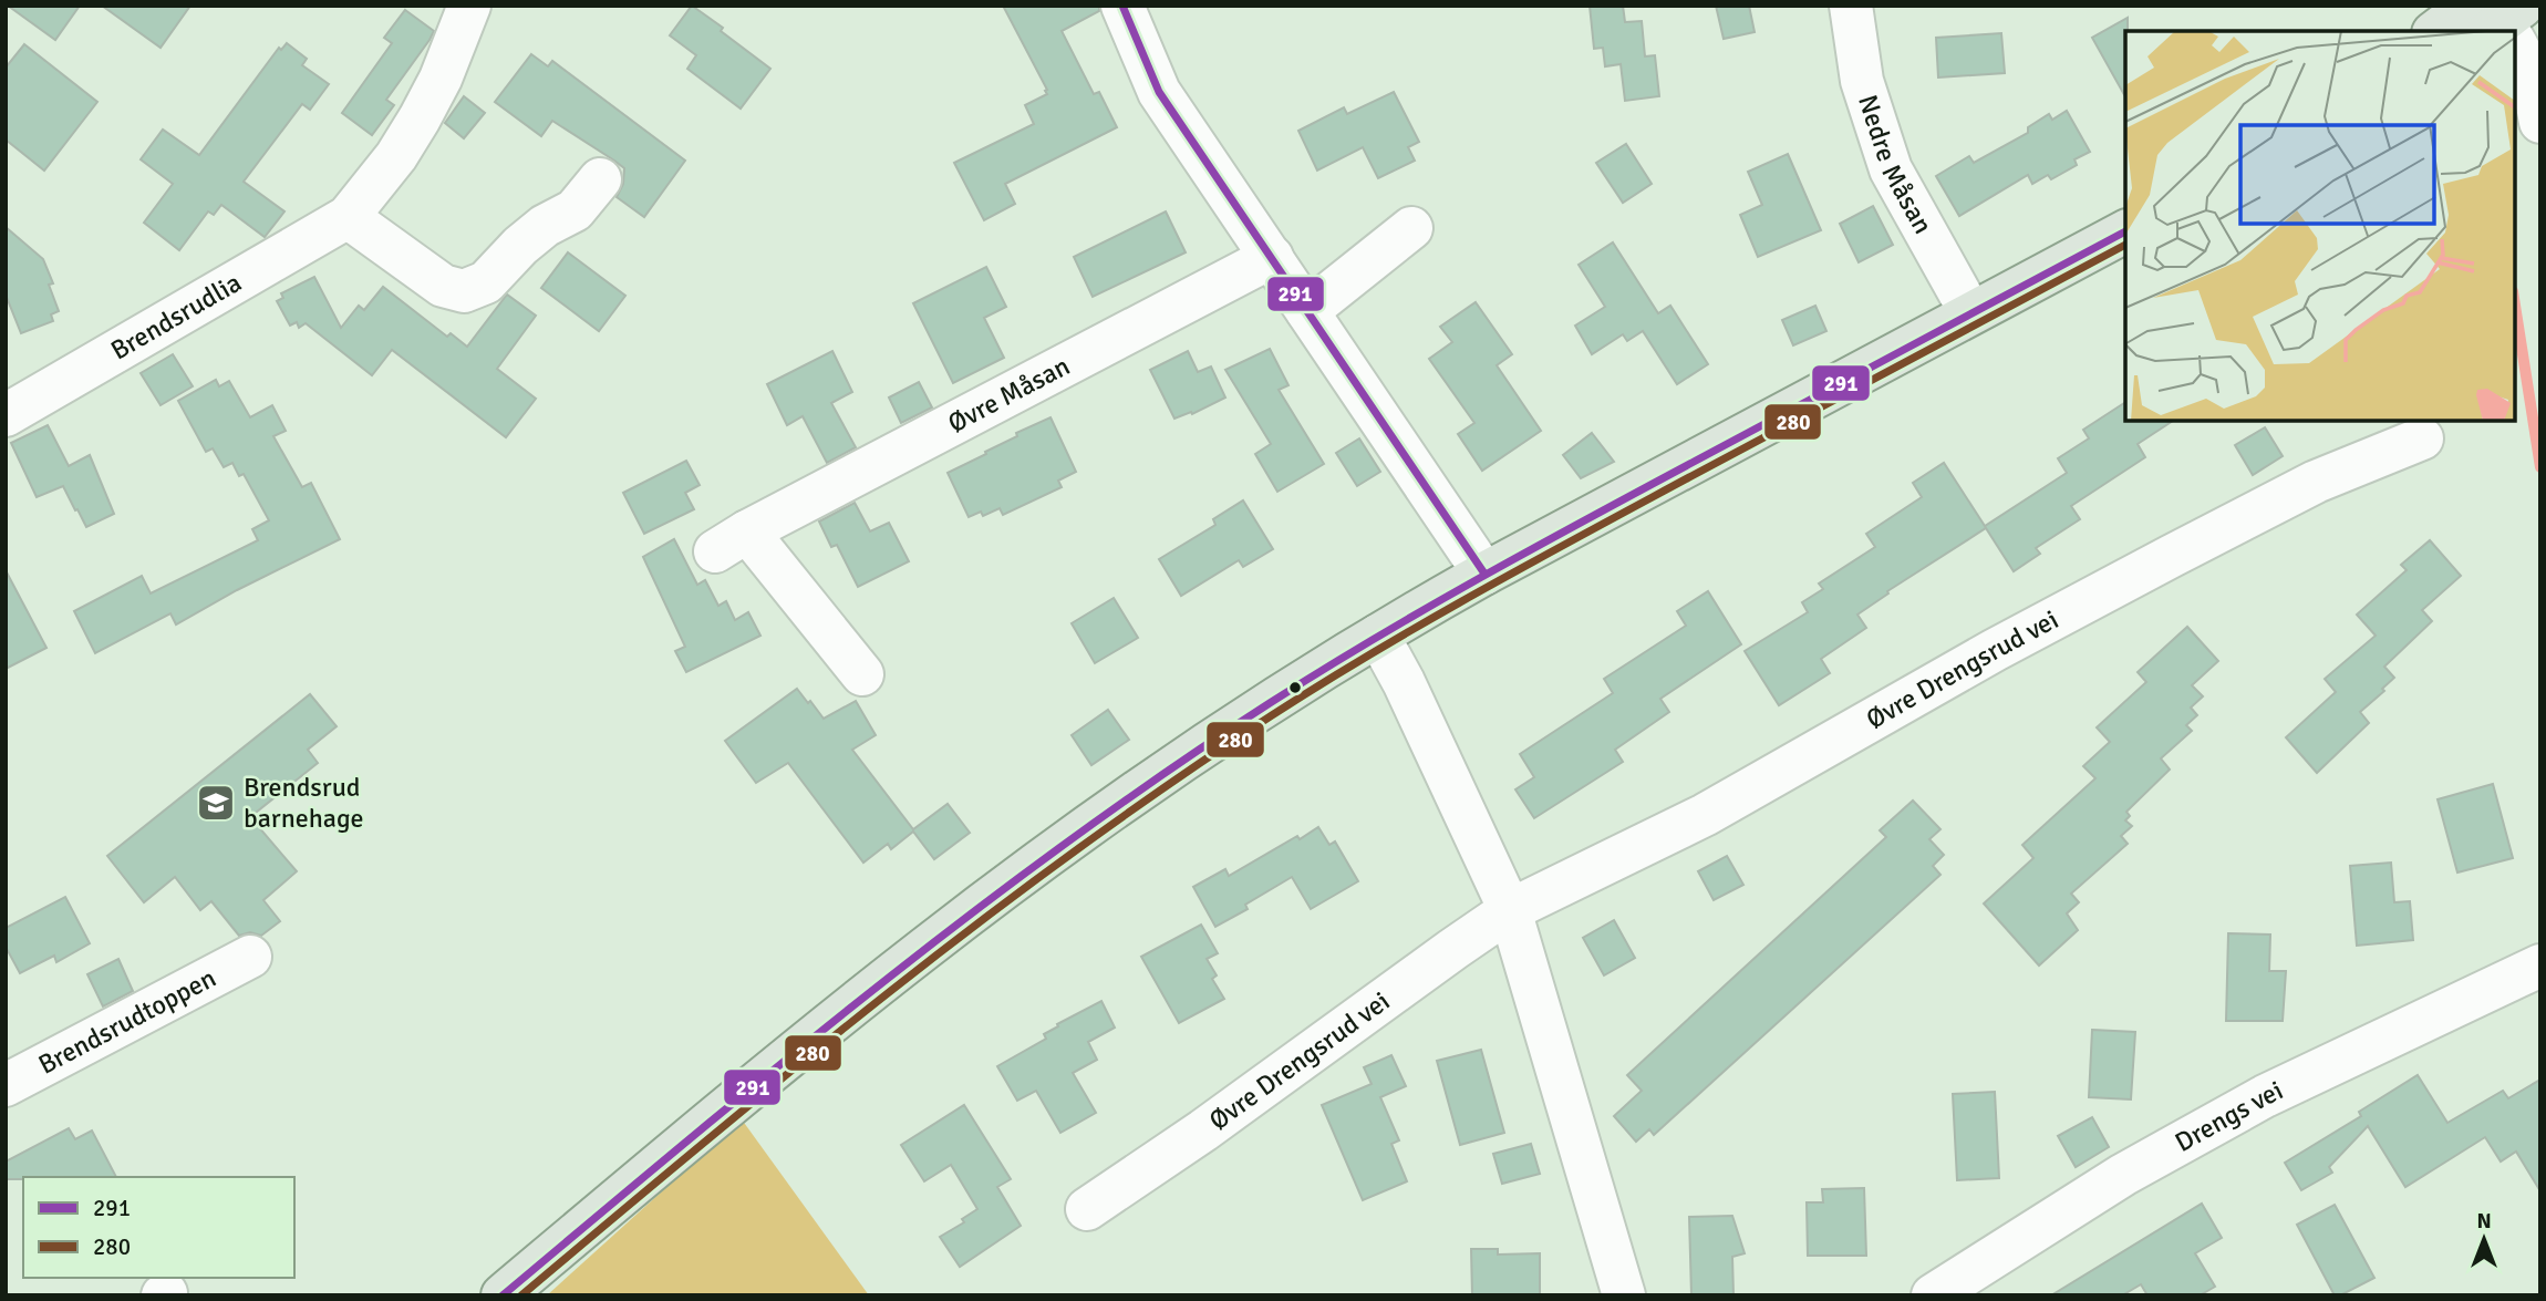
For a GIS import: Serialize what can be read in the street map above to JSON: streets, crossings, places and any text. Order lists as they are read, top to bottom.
{
  "streets": {
    "street": [
      "Nedre Måsan",
      "Brendsrudlia",
      "Øvre Måsan",
      "Øvre Drengsrud vei",
      "Brendsrudtoppen",
      "Drengs vei"
    ]
  },
  "places": {
    "school or university": ["Brendsrud barnehage"]
  },
  "lines": ["transit line 291", "transit line 280"],
  "legend": ["291", "280"],
  "north": "top"
}
